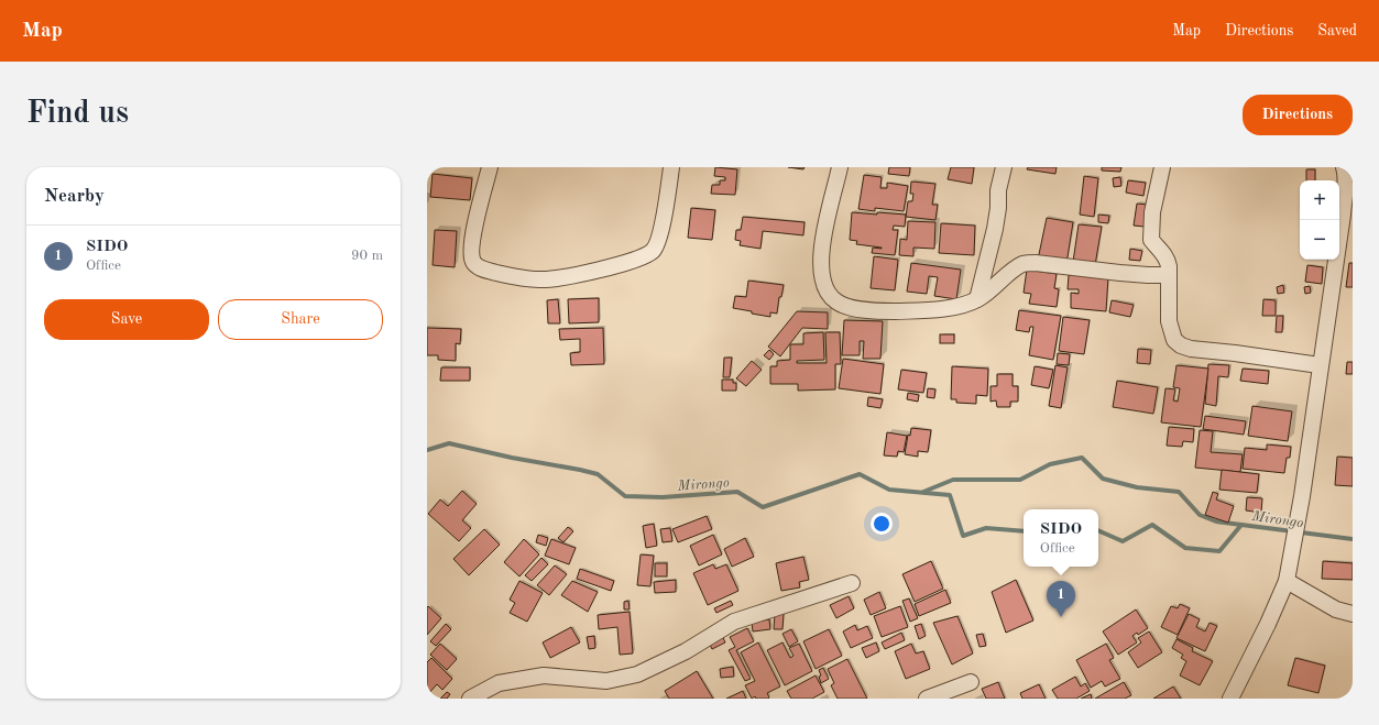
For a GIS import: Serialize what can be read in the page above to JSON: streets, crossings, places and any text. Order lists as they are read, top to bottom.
{
  "water": ["Mirongo"],
  "page": {
    "header": "Map",
    "nav": ["Map", "Directions", "Saved"],
    "buttons": [
      "Directions",
      ["Save", "Share"]
    ],
    "title": "Find us",
    "heading": "Nearby",
    "map_buttons": ["+", "−"],
    "list": [
      {
        "mark": "1",
        "name": "SIDO",
        "note": "Office",
        "value": "90 m"
      }
    ],
    "popup": ["SIDO", "Office"],
    "pins": "1"
  }
}
